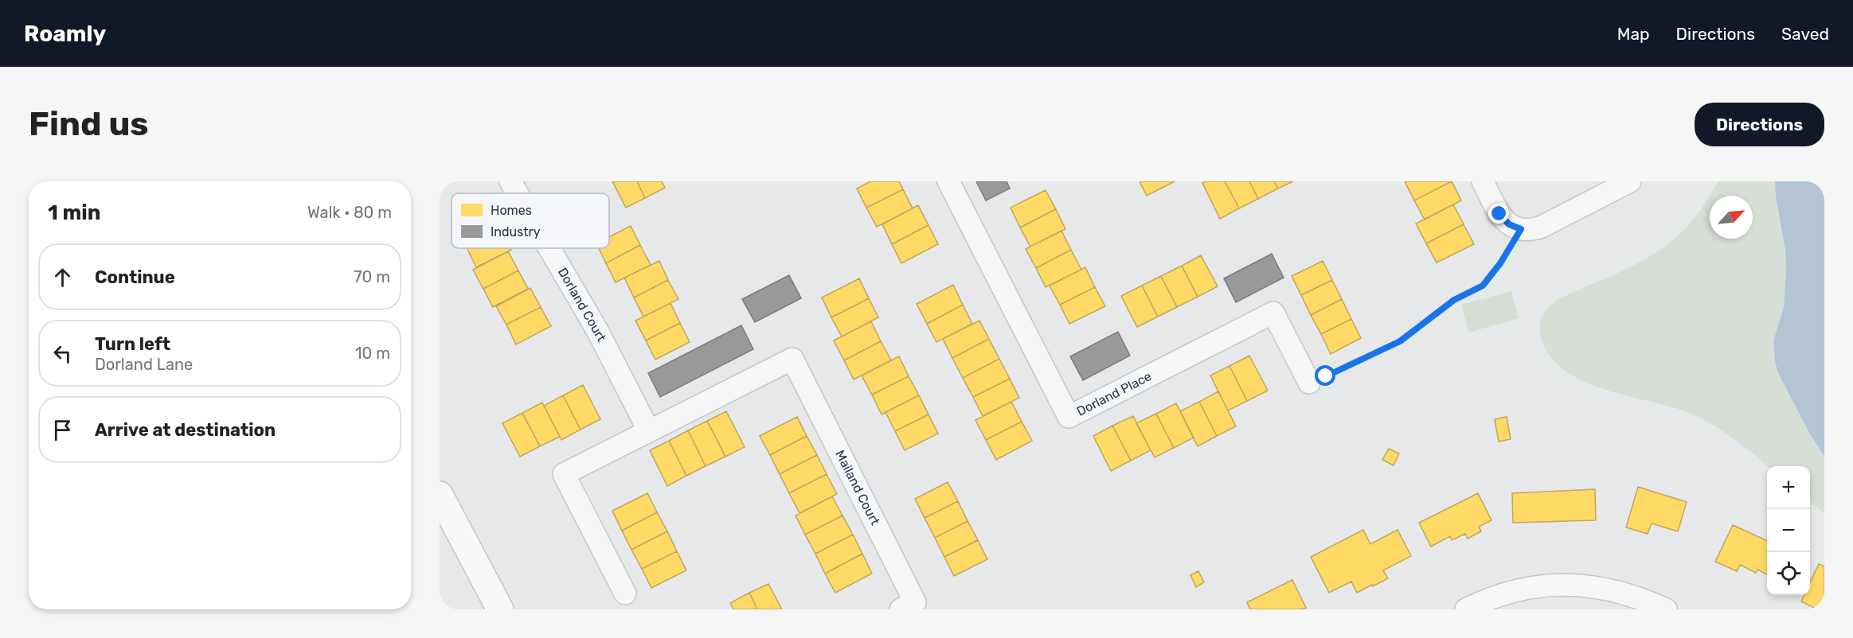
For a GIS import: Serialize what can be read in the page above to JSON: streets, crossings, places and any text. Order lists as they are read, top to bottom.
{
  "streets": {
    "street": ["Dorland Court", "Dorland Place", "Mailand Court"]
  },
  "crossings": [
    ["Dorland Court", "Mailand Court"]
  ],
  "legend": ["Homes", "Industry"],
  "north": "top right",
  "page": {
    "header": "Roamly",
    "nav": ["Map", "Directions", "Saved"],
    "buttons": "Directions",
    "title": "Find us",
    "heading": ["1 min", "Walk · 80 m"],
    "list": [
      ["Continue", "70 m"],
      ["Turn left", "Dorland Lane", "10 m"],
      "Arrive at destination"
    ],
    "map_buttons": ["+", "−"]
  }
}
